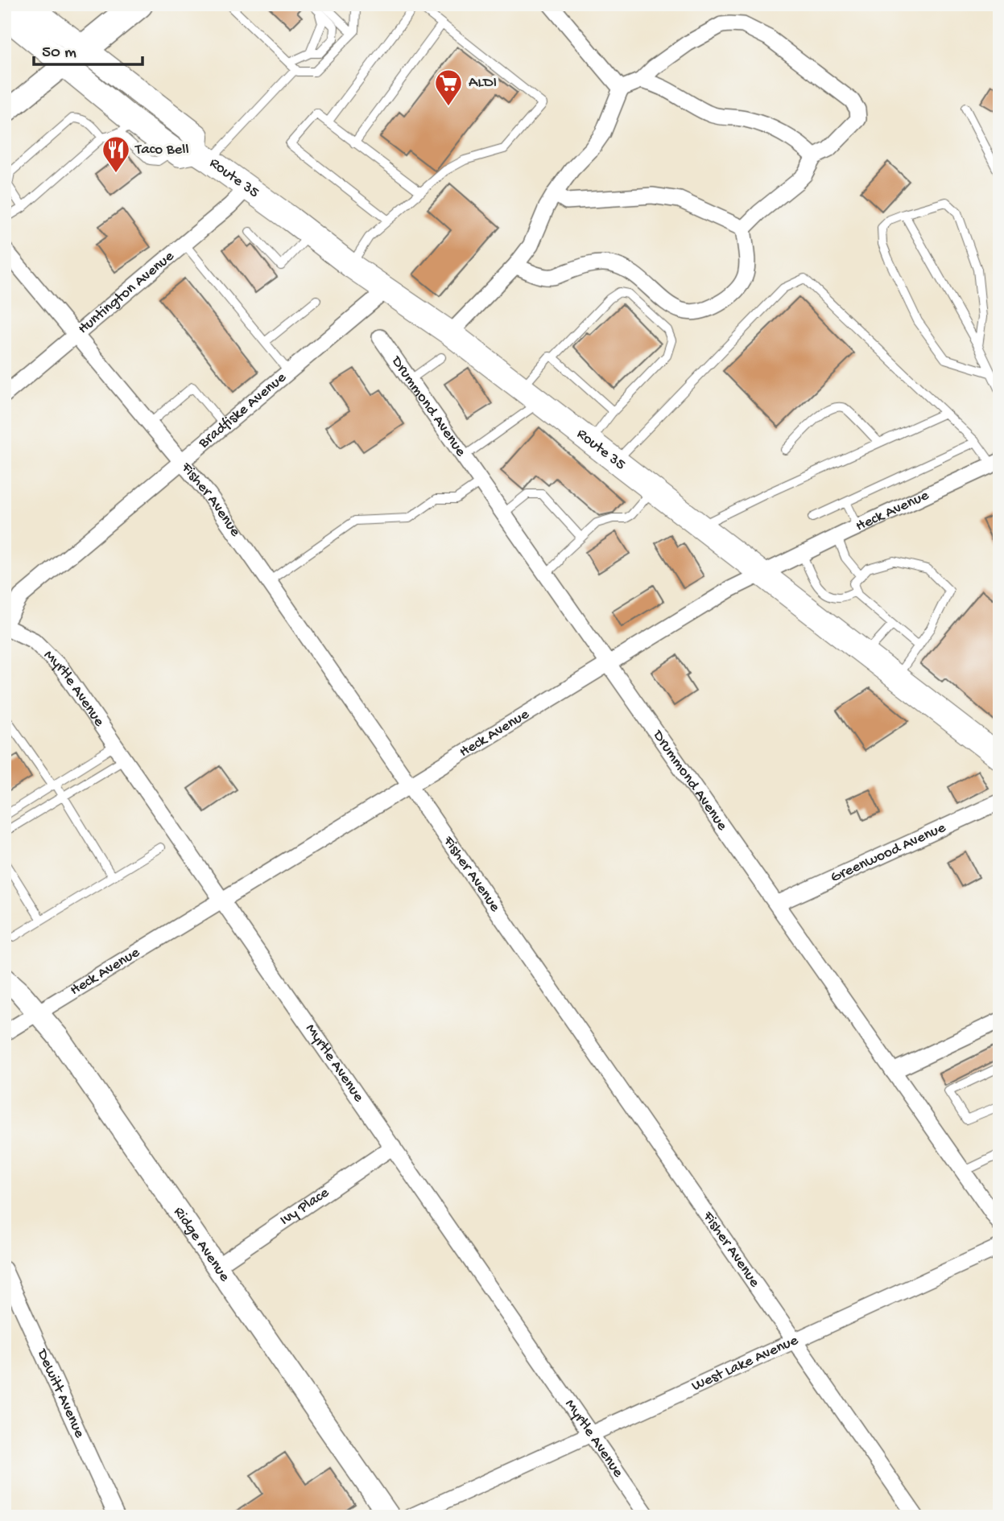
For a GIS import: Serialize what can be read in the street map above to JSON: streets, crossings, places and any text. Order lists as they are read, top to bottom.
{
  "streets": {
    "main road": ["Route 35"],
    "street": [
      "Huntington Avenue",
      "Drummond Avenue",
      "Bradfiske Avenue",
      "Fisher Avenue",
      "Heck Avenue",
      "Myrtle Avenue",
      "Greenwood Avenue",
      "Ivy Place",
      "Ridge Avenue",
      "West Lake Avenue",
      "Dewitt Avenue"
    ]
  },
  "crossings": [
    ["Route 35", "Huntington Avenue"],
    ["Route 35", "Bradfiske Avenue"],
    ["Route 35", "Heck Avenue"],
    ["Huntington Avenue", "Fisher Avenue"],
    ["Drummond Avenue", "Heck Avenue"],
    ["Drummond Avenue", "Greenwood Avenue"],
    ["Bradfiske Avenue", "Fisher Avenue"],
    ["Bradfiske Avenue", "Myrtle Avenue"],
    ["Fisher Avenue", "Heck Avenue"],
    ["Fisher Avenue", "West Lake Avenue"],
    ["Heck Avenue", "Myrtle Avenue"],
    ["Heck Avenue", "Ridge Avenue"],
    ["Myrtle Avenue", "Ivy Place"],
    ["Myrtle Avenue", "West Lake Avenue"],
    ["Ivy Place", "Ridge Avenue"]
  ],
  "places": {
    "supermarket": ["ALDI"],
    "restaurant": ["Taco Bell"]
  },
  "scale_bar": "50 m"
}
